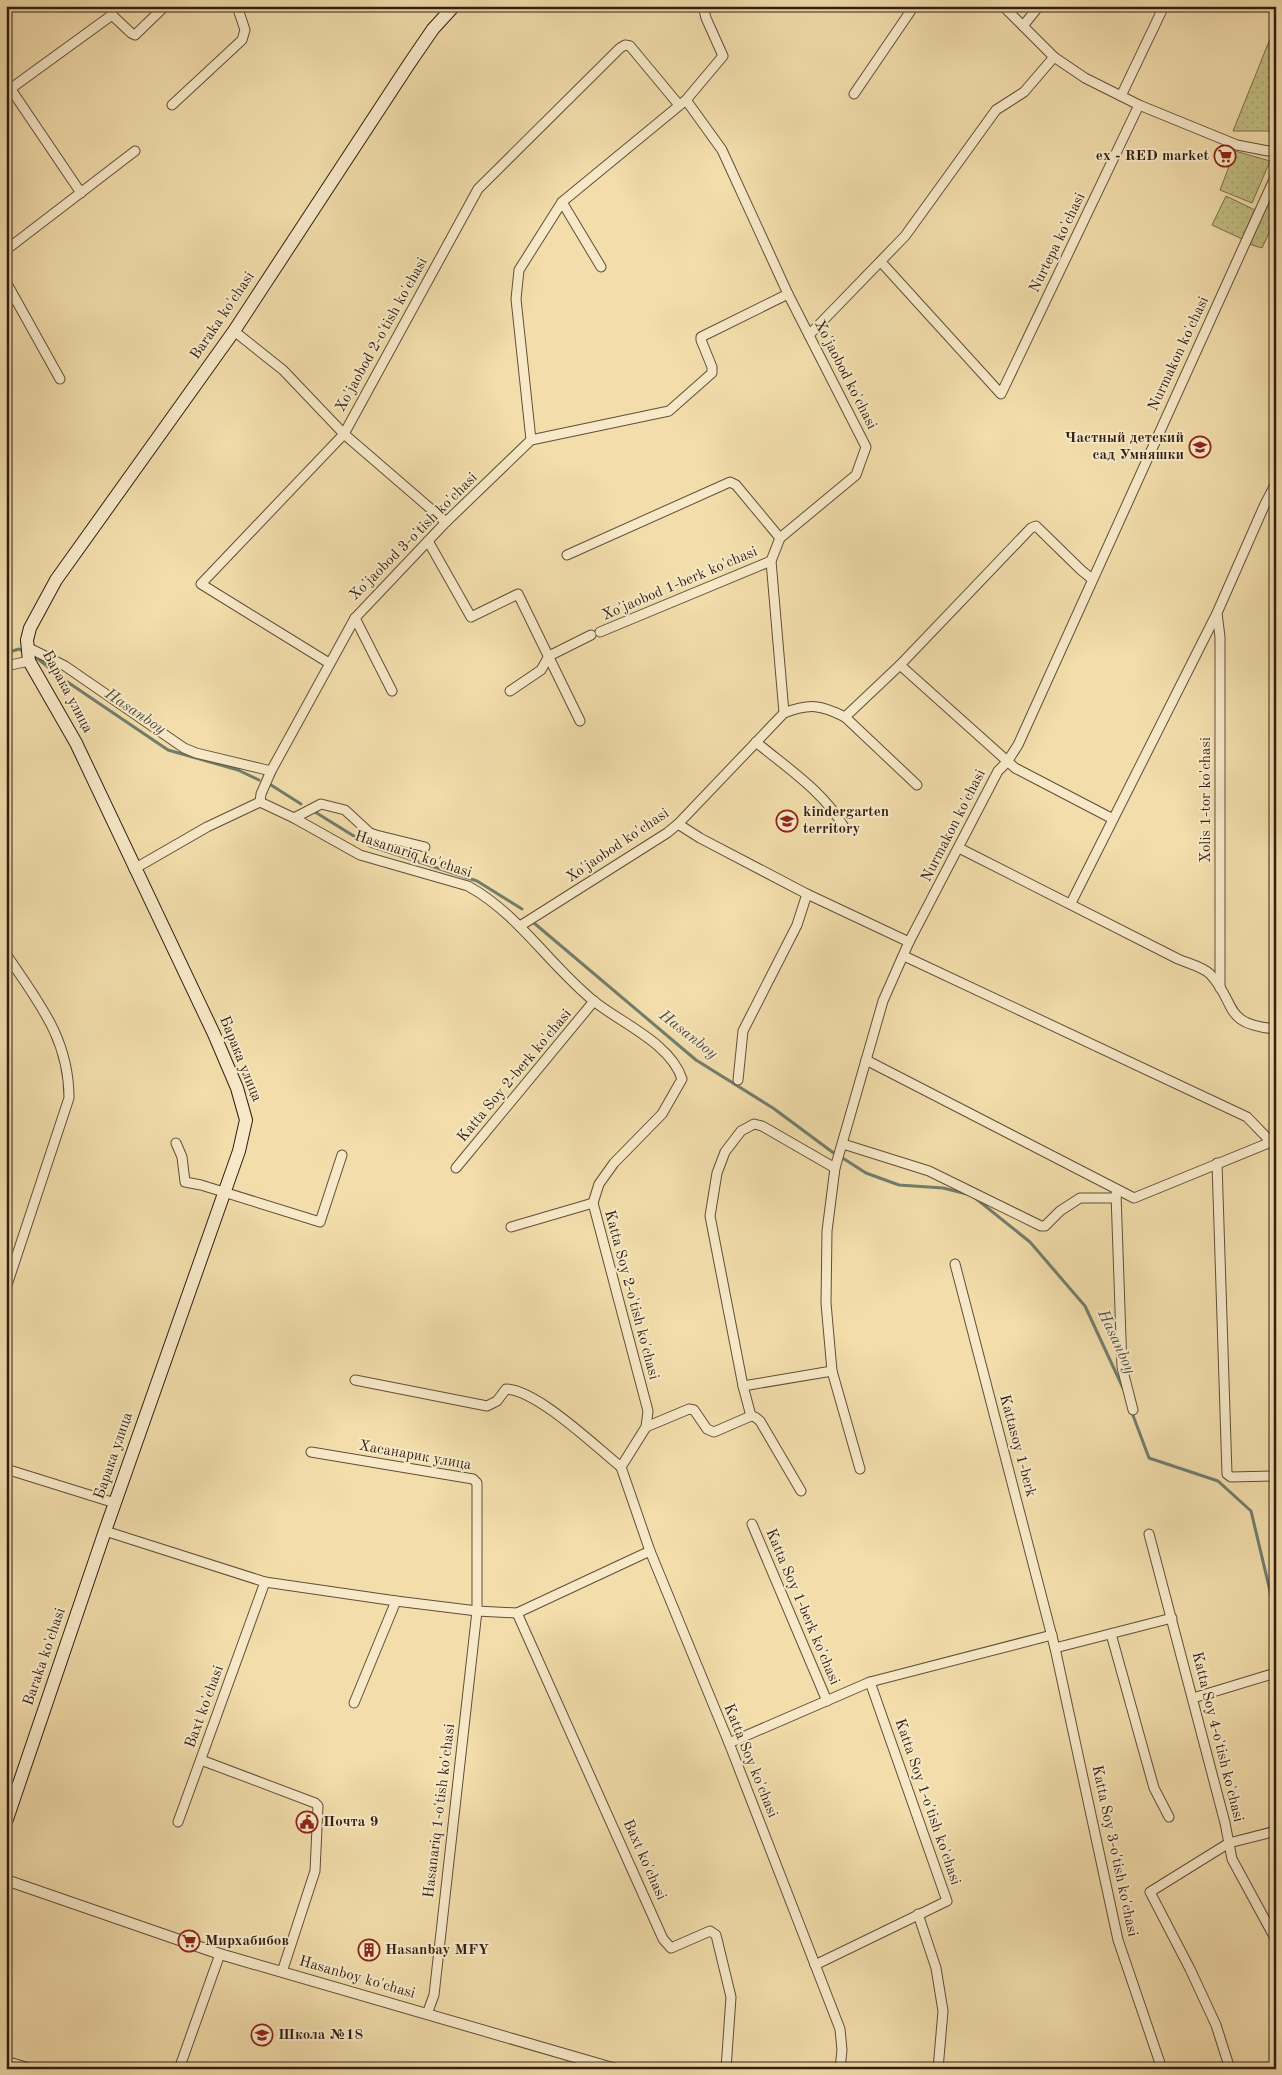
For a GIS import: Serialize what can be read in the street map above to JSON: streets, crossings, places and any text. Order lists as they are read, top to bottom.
{
  "streets": {
    "main road": ["Baraka ko'chasi", "Барака улица"],
    "street": [
      "Nurtepa ko'chasi",
      "Xo'jaobod 2-o'tish ko'chasi",
      "Nurmakon ko'chasi",
      "Xo'jaobod ko'chasi",
      "Xo'jaobod 3-o'tish ko'chasi",
      "Xo'jaobod 1-berk ko'chasi",
      "Xolis 1-tor ko'chasi",
      "Hasanariq ko'chasi",
      "Katta Soy 2-berk ko'chasi",
      "Katta Soy 2-o'tish ko'chasi",
      "Kattasoy 1-berk",
      "Хасанарик улица",
      "Katta Soy 1-berk ko'chasi",
      "Baxt ko'chasi",
      "Katta Soy 4-o'tish ko'chasi",
      "Katta Soy ko'chasi",
      "Katta Soy 1-o'tish ko'chasi",
      "Hasanariq 1-o'tish ko'chasi",
      "Katta Soy 3-o'tish ko'chasi",
      "Hasanboy ko'chasi"
    ]
  },
  "crossings": [
    ["Baraka ko'chasi", "Барака улица"],
    ["Xo'jaobod 2-o'tish ko'chasi", "Xo'jaobod ko'chasi"],
    ["Xo'jaobod 2-o'tish ko'chasi", "Xo'jaobod 3-o'tish ko'chasi"],
    ["Xo'jaobod ko'chasi", "Xo'jaobod 1-berk ko'chasi"],
    ["Xo'jaobod ko'chasi", "Hasanariq ko'chasi"],
    ["Xo'jaobod ko'chasi", "Katta Soy 2-o'tish ko'chasi"],
    ["Hasanariq ko'chasi", "Katta Soy 2-o'tish ko'chasi"],
    ["Katta Soy 2-berk ko'chasi", "Katta Soy 2-o'tish ko'chasi"],
    ["Kattasoy 1-berk", "Katta Soy 3-o'tish ko'chasi"],
    ["Хасанарик улица", "Hasanariq 1-o'tish ko'chasi"],
    ["Baxt ko'chasi", "Hasanboy ko'chasi"],
    ["Katta Soy ko'chasi", "Katta Soy 1-o'tish ko'chasi"],
    ["Hasanariq 1-o'tish ko'chasi", "Hasanboy ko'chasi"]
  ],
  "water": ["Hasanboy"],
  "places": {
    "supermarket": ["ex - RED market", "Мирхабибов"],
    "school or university": ["Частный детский сад Умняшки", "kindergarten territory", "Школа №18"],
    "public building": ["Почта 9"],
    "building": ["Hasanbay MFY"]
  }
}
